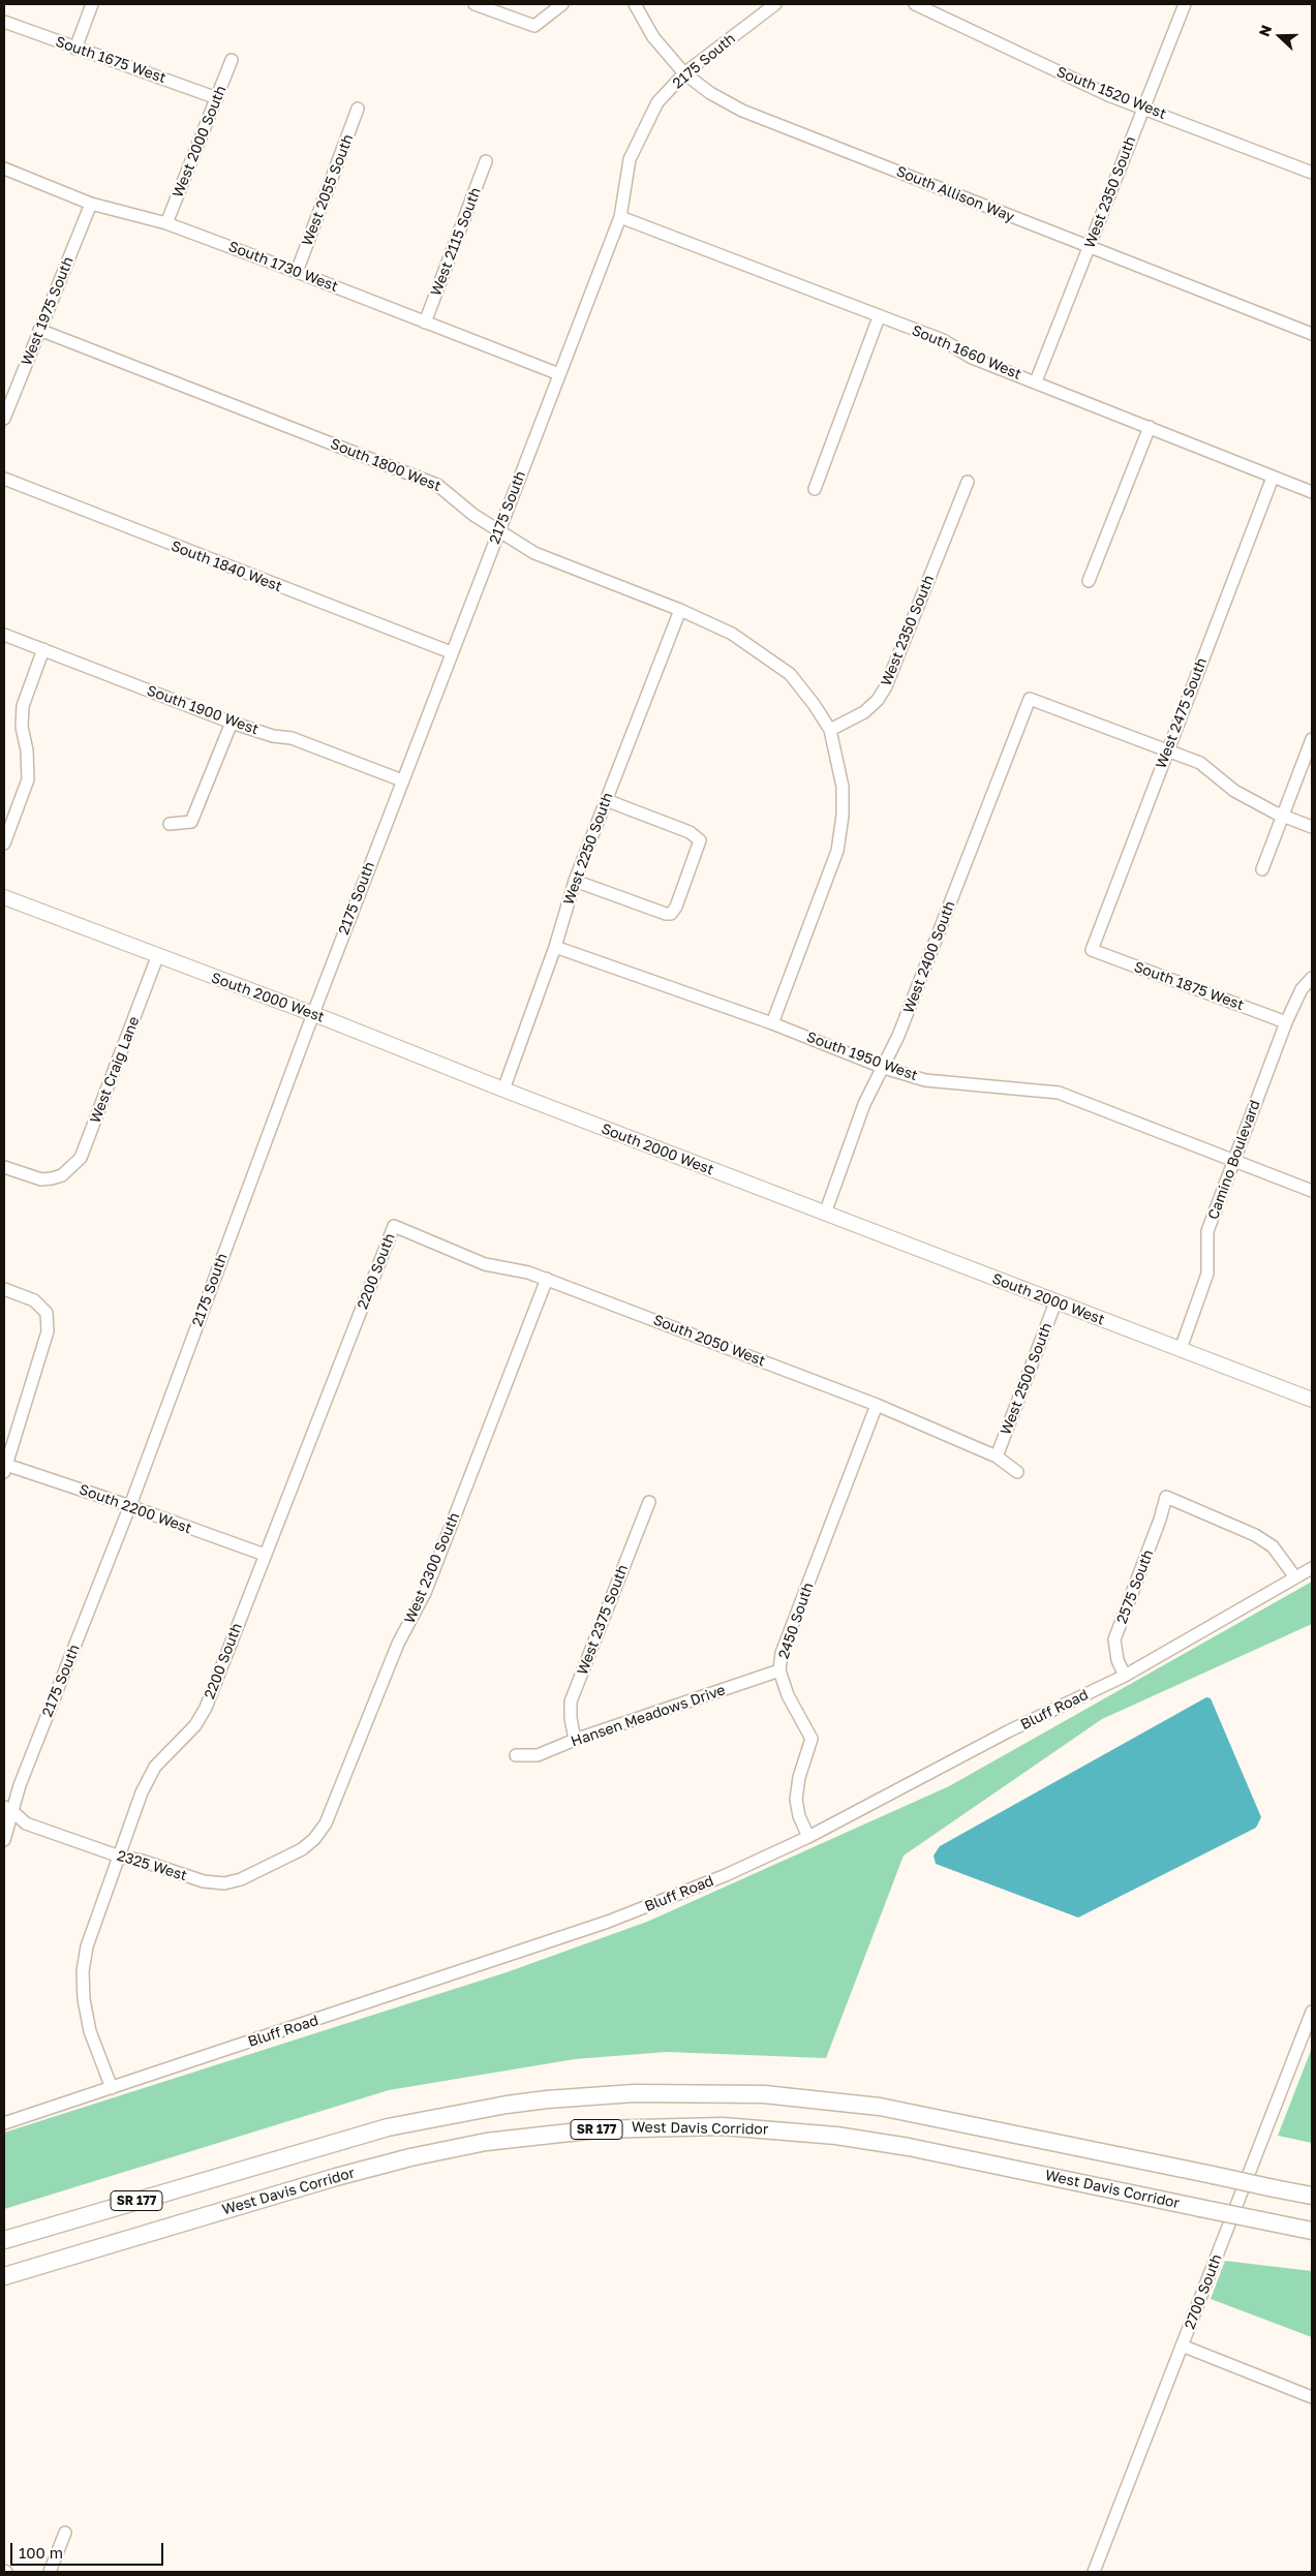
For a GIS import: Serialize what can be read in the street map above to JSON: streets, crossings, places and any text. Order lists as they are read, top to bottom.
{
  "streets": {
    "highway": ["West Davis Corridor", "SR 177"],
    "main road": ["South 2000 West"],
    "street": [
      "South 1675 West",
      "2175 South",
      "South 1520 West",
      "West 2000 South",
      "West 2055 South",
      "West 2350 South",
      "South Allison Way",
      "West 2115 South",
      "South 1730 West",
      "West 1975 South",
      "South 1660 West",
      "South 1800 West",
      "South 1840 West",
      "South 1900 West",
      "West 2475 South",
      "West 2250 South",
      "West 2400 South",
      "South 1875 West",
      "South 1950 West",
      "West Craig Lane",
      "Camino Boulevard",
      "2200 South",
      "South 2050 West",
      "West 2500 South",
      "South 2200 West",
      "West 2300 South",
      "2575 South",
      "West 2375 South",
      "2450 South",
      "Bluff Road",
      "Hansen Meadows Drive",
      "2325 West",
      "2700 South"
    ]
  },
  "crossings": [
    ["South 1675 West", "West 2000 South"],
    ["2175 South", "South Allison Way"],
    ["2175 South", "South 1730 West"],
    ["2175 South", "South 1660 West"],
    ["2175 South", "South 1800 West"],
    ["2175 South", "South 1840 West"],
    ["2175 South", "South 1900 West"],
    ["2175 South", "South 2000 West"],
    ["2175 South", "South 2200 West"],
    ["2175 South", "2325 West"],
    ["South 1520 West", "West 2350 South"],
    ["West 2000 South", "South 1730 West"],
    ["West 2055 South", "South 1730 West"],
    ["West 2350 South", "South Allison Way"],
    ["West 2350 South", "South 1660 West"],
    ["West 2350 South", "South 1800 West"],
    ["West 2115 South", "South 1730 West"],
    ["South 1730 West", "West 1975 South"],
    ["West 1975 South", "South 1800 West"],
    ["South 1660 West", "West 2475 South"],
    ["South 1800 West", "West 2250 South"],
    ["West 2475 South", "West 2400 South"],
    ["West 2475 South", "South 1875 West"],
    ["West 2250 South", "South 2000 West"],
    ["West 2250 South", "South 1950 West"],
    ["West 2400 South", "South 2000 West"],
    ["West 2400 South", "South 1950 West"],
    ["South 1875 West", "Camino Boulevard"],
    ["South 2000 West", "West Craig Lane"],
    ["South 2000 West", "Camino Boulevard"],
    ["South 2000 West", "West 2500 South"],
    ["South 1950 West", "Camino Boulevard"],
    ["2200 South", "South 2050 West"],
    ["2200 South", "South 2200 West"],
    ["2200 South", "Bluff Road"],
    ["2200 South", "2325 West"],
    ["South 2050 West", "West 2500 South"],
    ["South 2050 West", "West 2300 South"],
    ["South 2050 West", "2450 South"],
    ["West 2300 South", "2325 West"],
    ["2575 South", "Bluff Road"],
    ["West 2375 South", "Hansen Meadows Drive"],
    ["2450 South", "Bluff Road"],
    ["2450 South", "Hansen Meadows Drive"]
  ],
  "scale_bar": "100 m",
  "north": "left"
}
